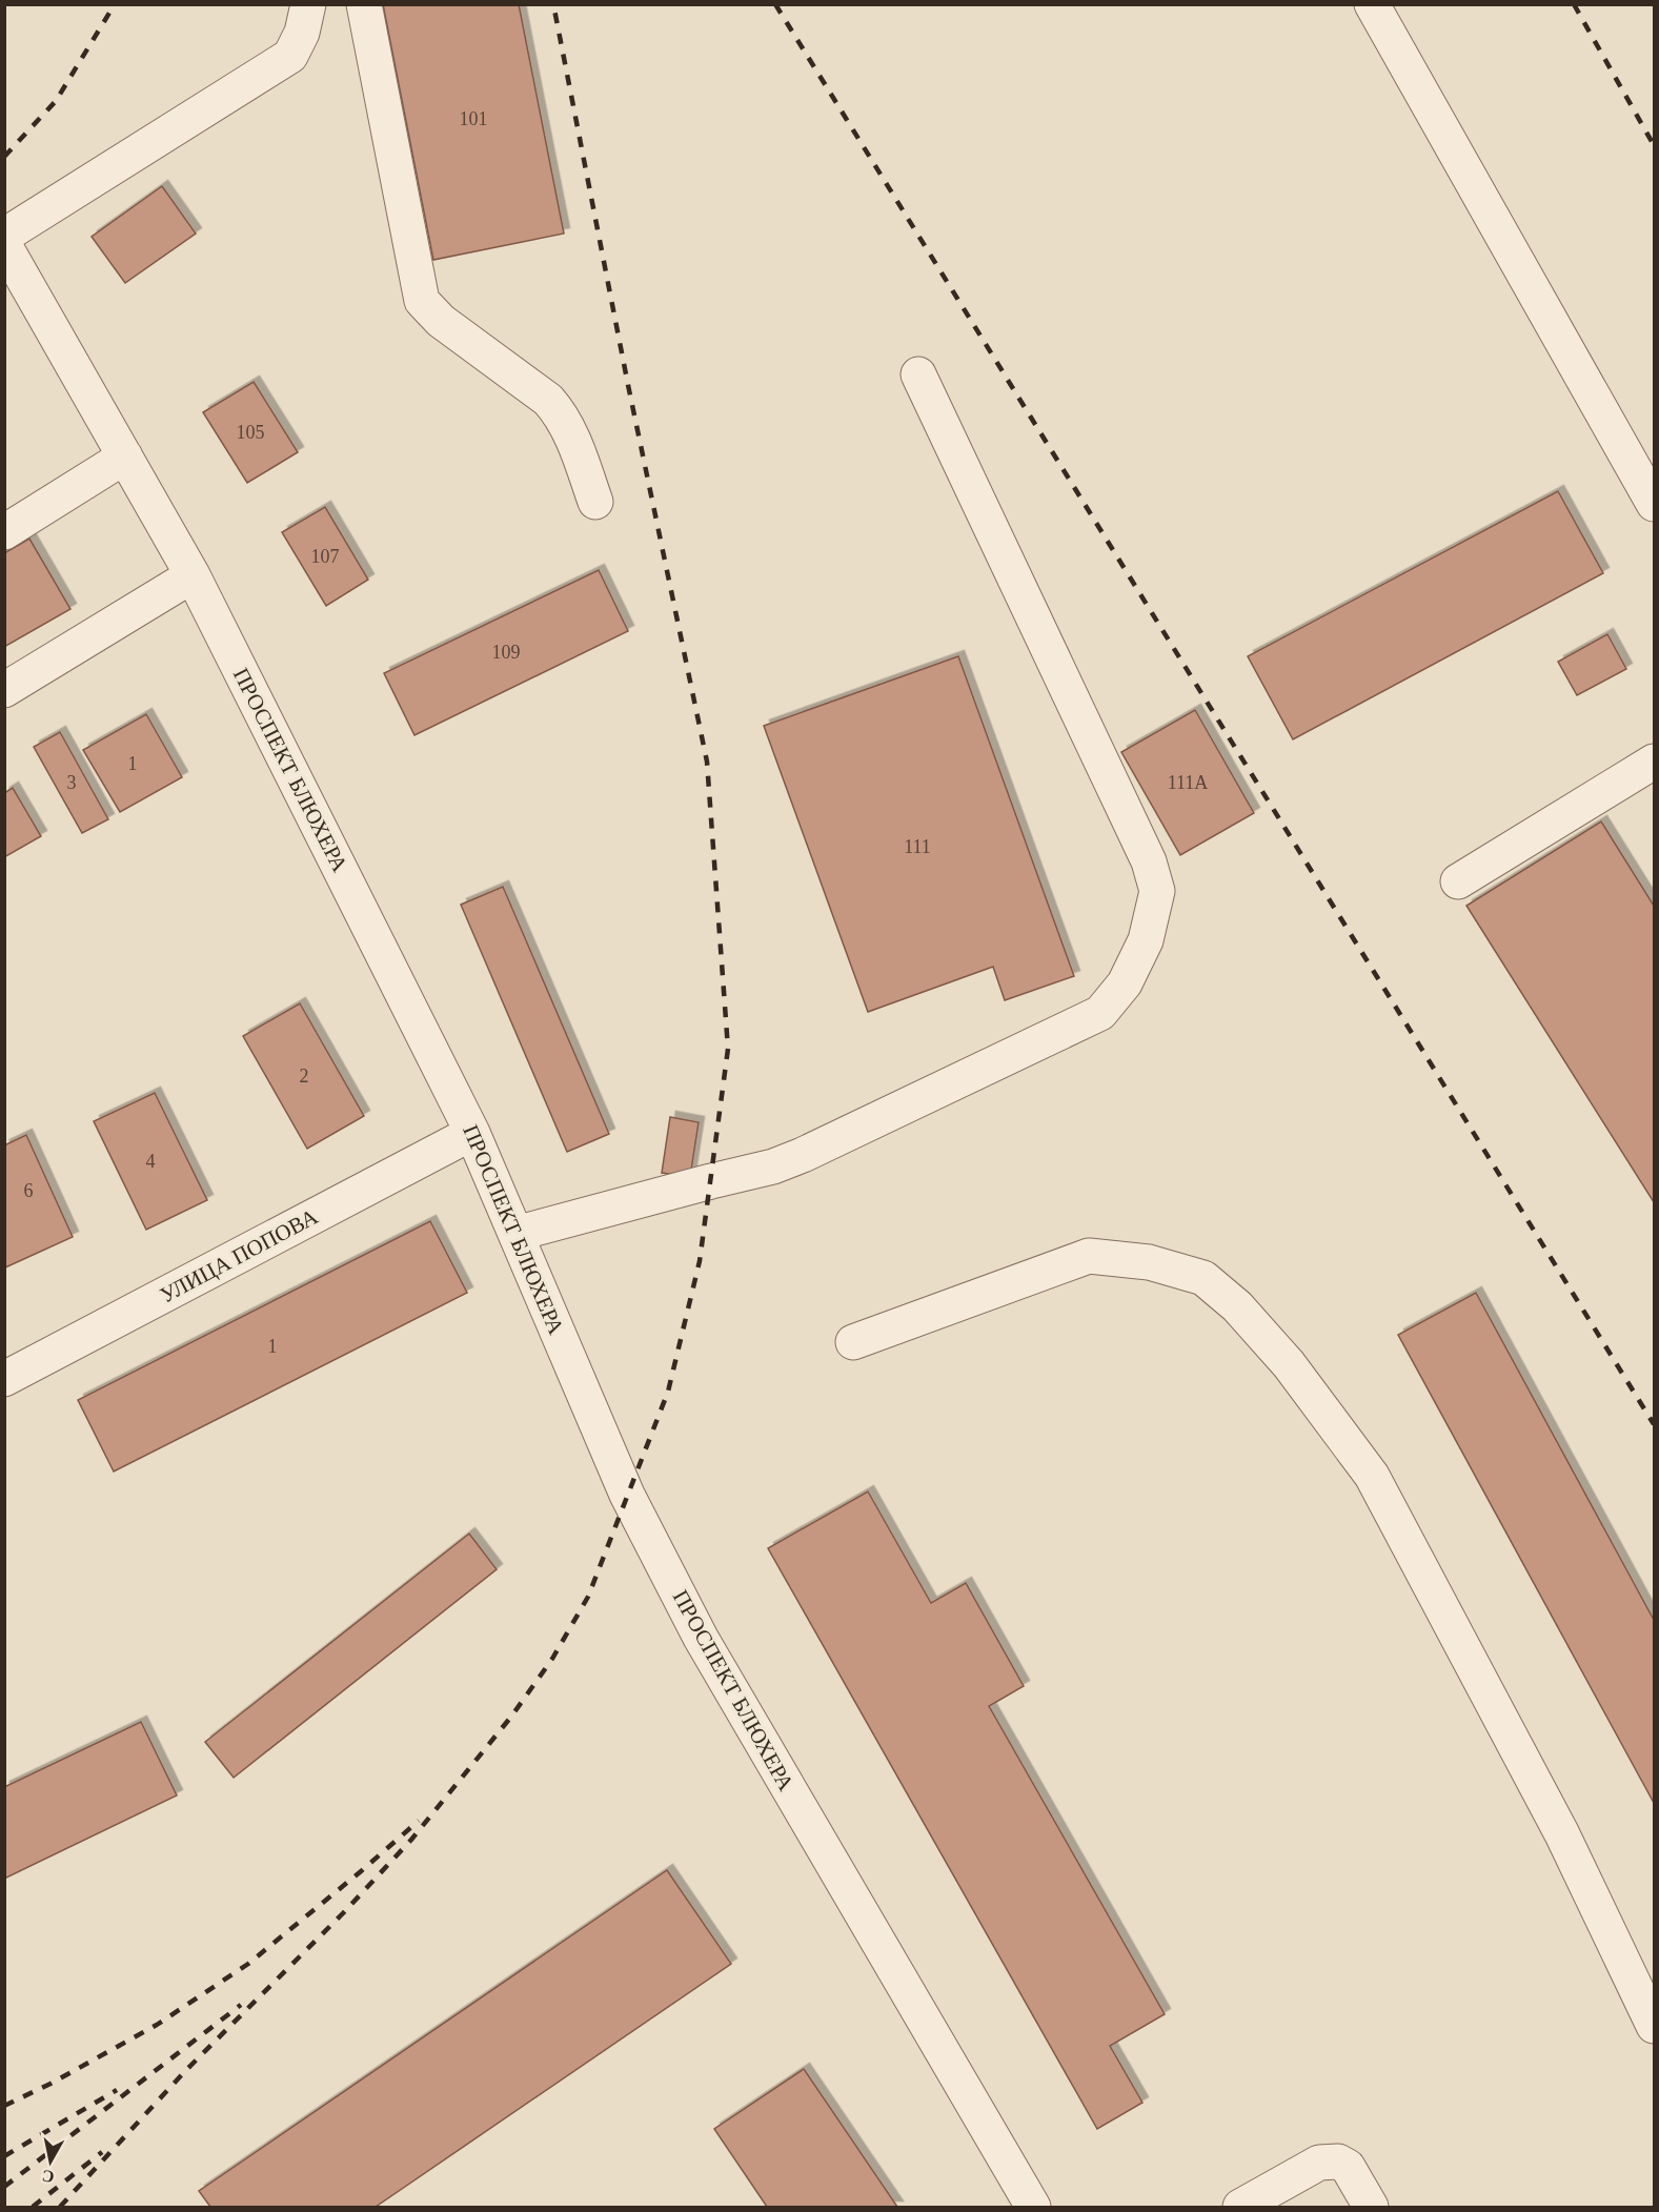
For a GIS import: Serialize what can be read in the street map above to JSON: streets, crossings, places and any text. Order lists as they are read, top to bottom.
{
  "streets": {
    "street": ["ПРОСПЕКТ БЛЮХЕРА", "УЛИЦА ПОПОВА"]
  },
  "crossings": [
    ["ПРОСПЕКТ БЛЮХЕРА", "УЛИЦА ПОПОВА"]
  ],
  "house_numbers": [
    "101",
    "105",
    "107",
    "109",
    "1",
    "3",
    "111А",
    "111",
    "2",
    "4",
    "6",
    "1"
  ],
  "north": "bottom"
}
